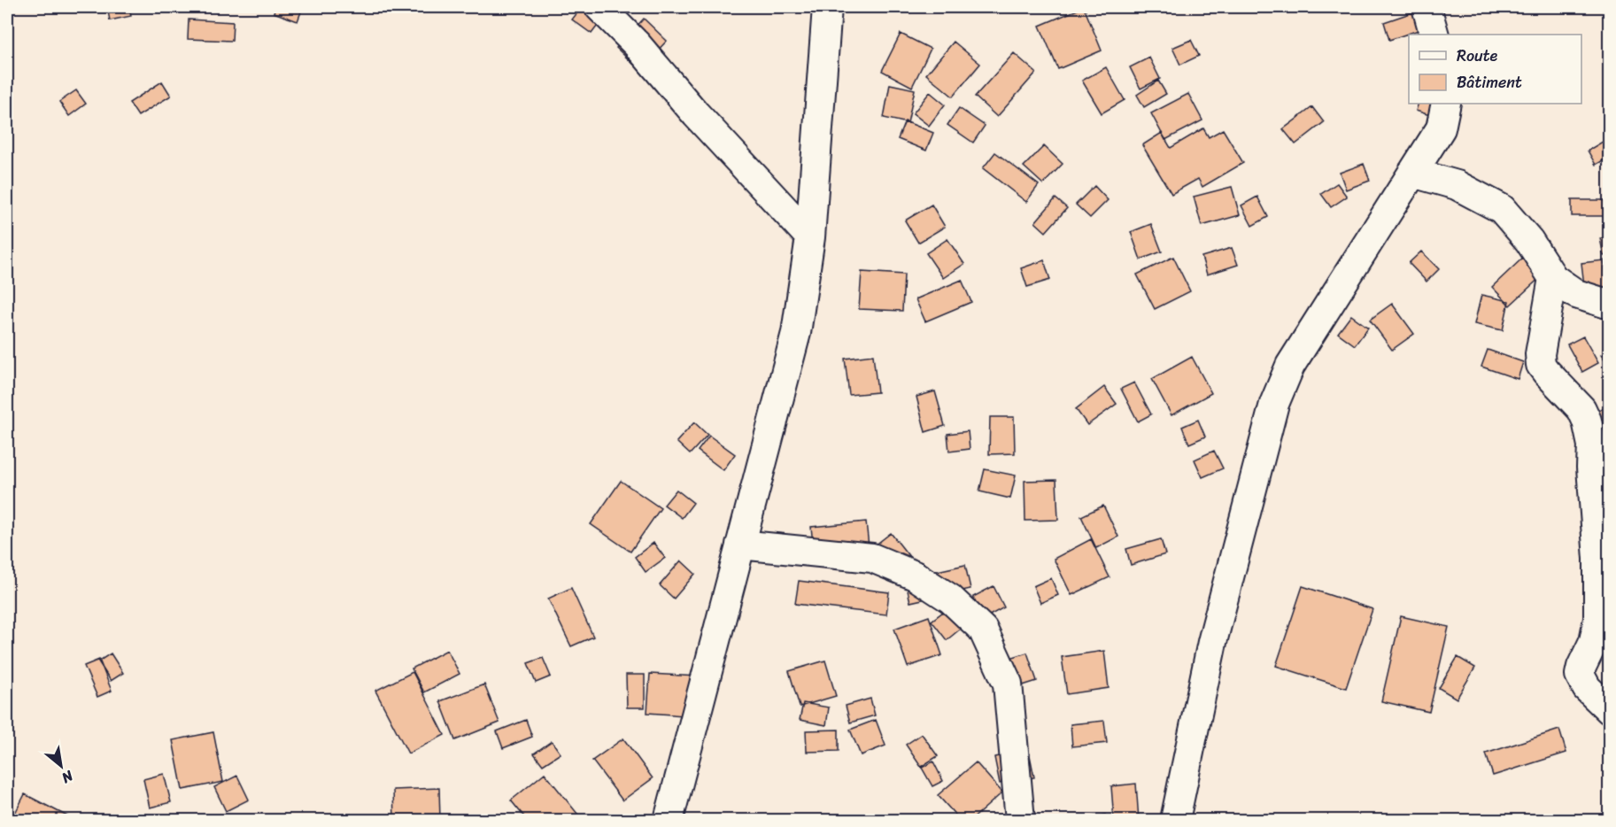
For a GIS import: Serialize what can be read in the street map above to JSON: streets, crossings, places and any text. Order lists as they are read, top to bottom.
{
  "legend": ["Route", "Bâtiment"],
  "north": "bottom right"
}
